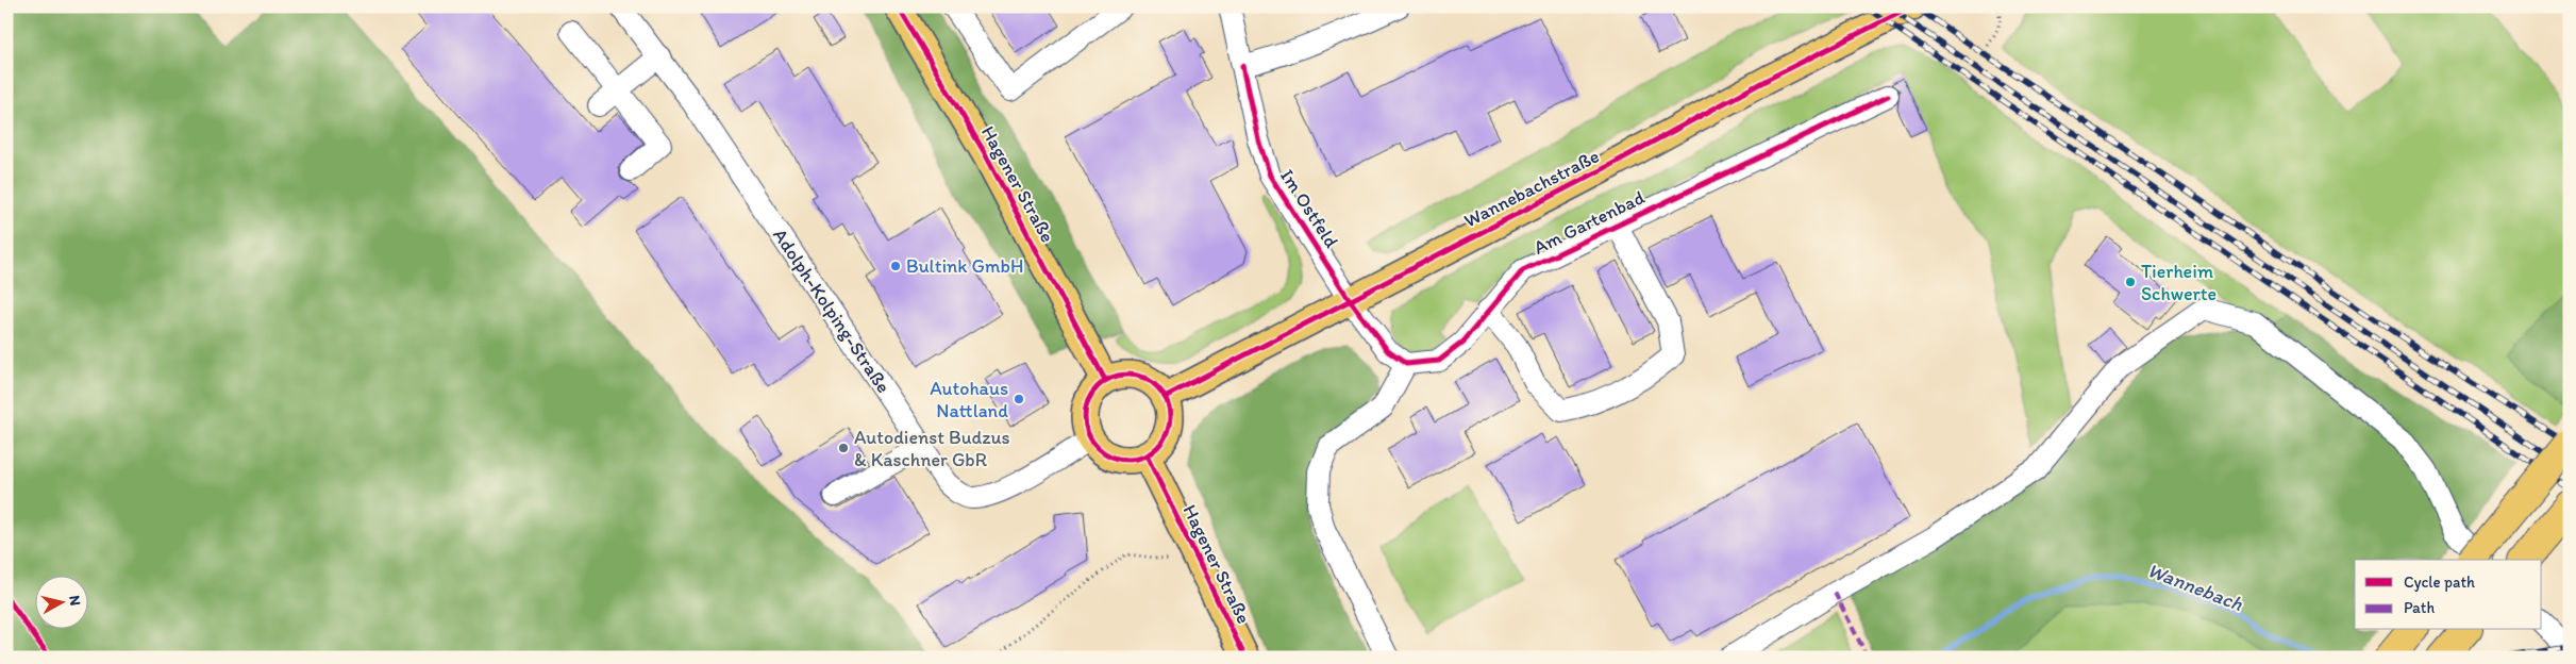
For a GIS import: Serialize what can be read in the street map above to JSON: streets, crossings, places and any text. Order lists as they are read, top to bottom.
{
  "streets": {
    "main road": ["Hagener Straße", "Wannebachstraße"],
    "street": ["Im Ostfeld", "Am Gartenbad", "Adolph-Kolping-Straße"]
  },
  "crossings": [
    ["Hagener Straße", "Wannebachstraße"],
    ["Hagener Straße", "Adolph-Kolping-Straße"],
    ["Wannebachstraße", "Im Ostfeld"],
    ["Wannebachstraße", "Adolph-Kolping-Straße"]
  ],
  "water": ["Wannebach"],
  "places": [
    "Bultink GmbH",
    "Tierheim Schwerte",
    "Autohaus Nattland",
    "Autodienst Budzus & Kaschner GbR"
  ],
  "legend": ["Cycle path", "Path"],
  "north": "right"
}
